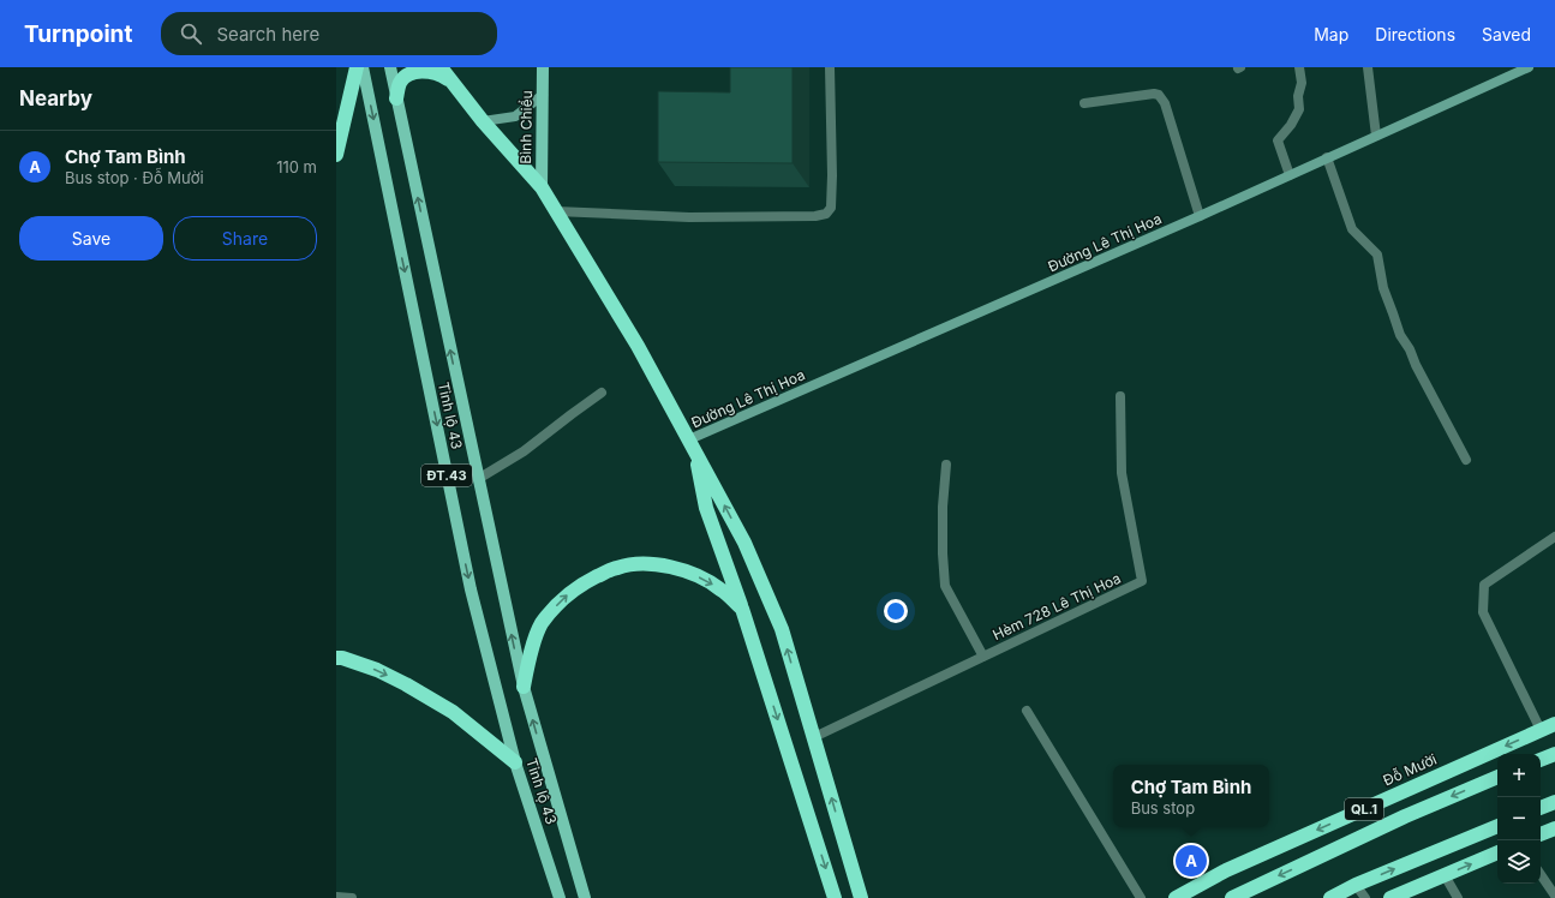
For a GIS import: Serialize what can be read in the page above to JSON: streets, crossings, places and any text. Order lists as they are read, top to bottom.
{
  "streets": {
    "highway": ["Đỗ Mười", "QL.1"],
    "main road": ["Bình Chiểu", "Tỉnh lộ 43", "ĐT.43"],
    "street": ["Đường Lê Thị Hoa", "Hèm 728 Lê Thị Hoa"]
  },
  "page": {
    "header": "Turnpoint",
    "search": "Search here",
    "nav": ["Map", "Directions", "Saved"],
    "heading": "Nearby",
    "list": [
      {
        "mark": "A",
        "name": "Chợ Tam Bình",
        "note": "Bus stop · Đỗ Mười",
        "value": "110 m"
      }
    ],
    "buttons": ["Save", "Share"],
    "map_buttons": ["+", "−"],
    "popup": ["Chợ Tam Bình", "Bus stop"],
    "pins": "A"
  }
}
